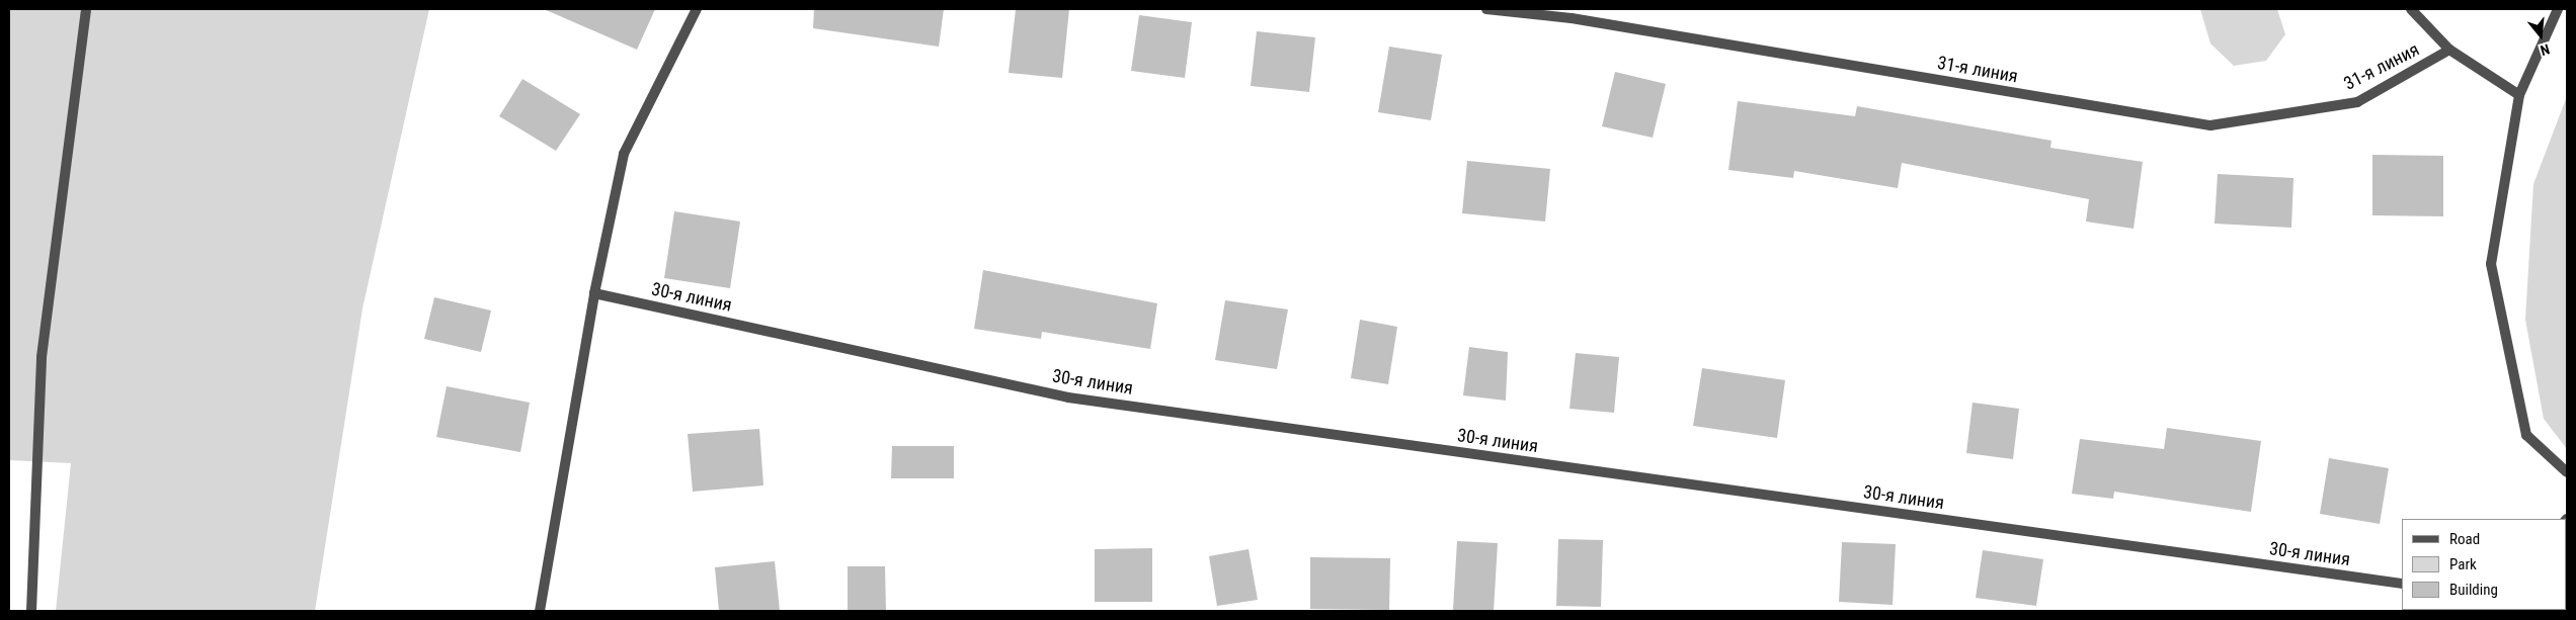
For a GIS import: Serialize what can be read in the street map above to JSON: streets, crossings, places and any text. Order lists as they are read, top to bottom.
{
  "streets": {
    "street": ["31-я линия", "30-я линия"]
  },
  "legend": ["Road", "Park", "Building"],
  "north": "bottom"
}
